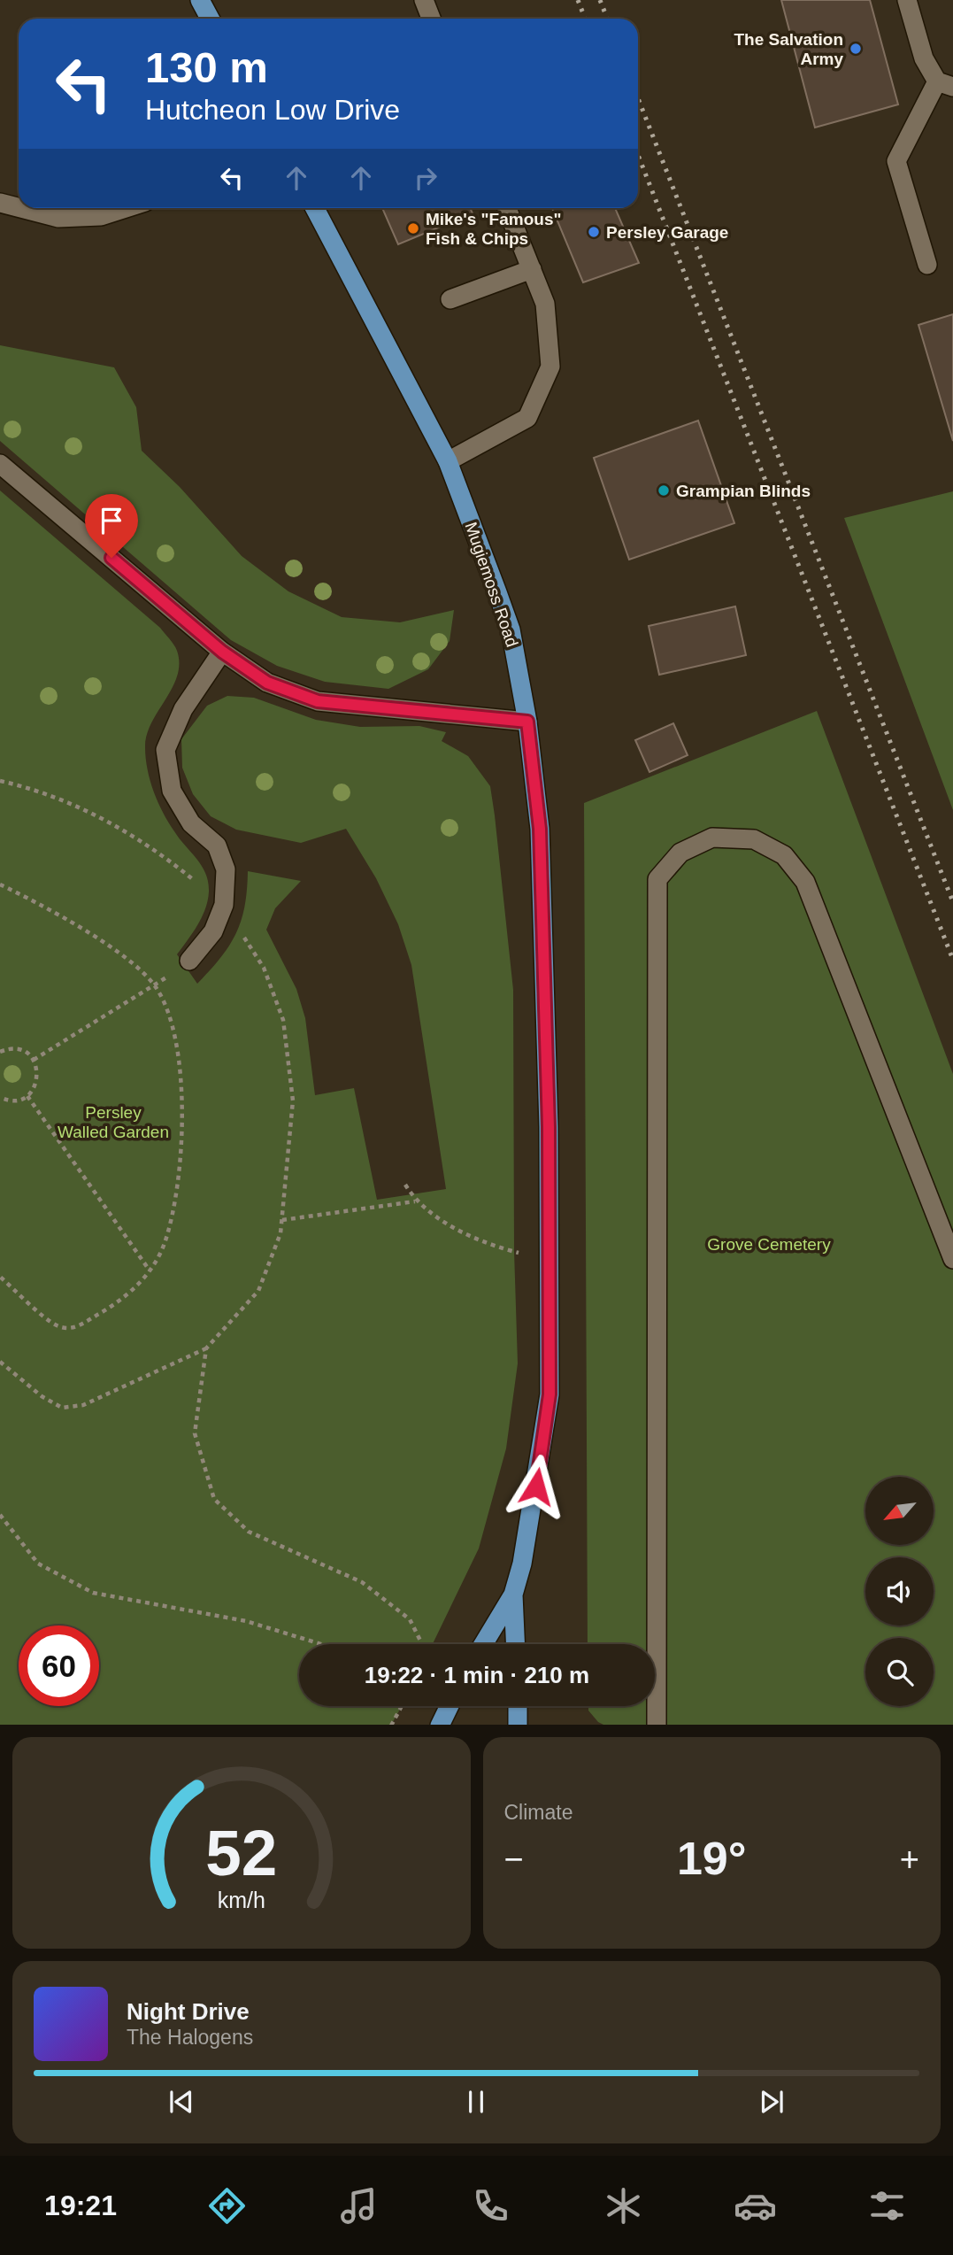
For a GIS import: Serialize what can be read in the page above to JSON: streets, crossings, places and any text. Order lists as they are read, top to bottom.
{
  "streets": {
    "main road": ["Mugiemoss Road"]
  },
  "parks": ["Persley Walled Garden", "Grove Cemetery"],
  "places": [
    "The Salvation Army",
    "Mike's \"Famous\" Fish & Chips",
    "Persley Garage",
    "Grampian Blinds"
  ],
  "north": "bottom left",
  "page": {
    "turn": ["130 m", "Hutcheon Low Drive"],
    "limit": "60",
    "trip": "19:22 · 1 min · 210 m",
    "tile": "Climate",
    "heat": ["−", "19°", "+"],
    "song": ["Night Drive", "The Halogens"],
    "tabs": "19:21",
    "gauge": ["52", "km/h"]
  }
}
